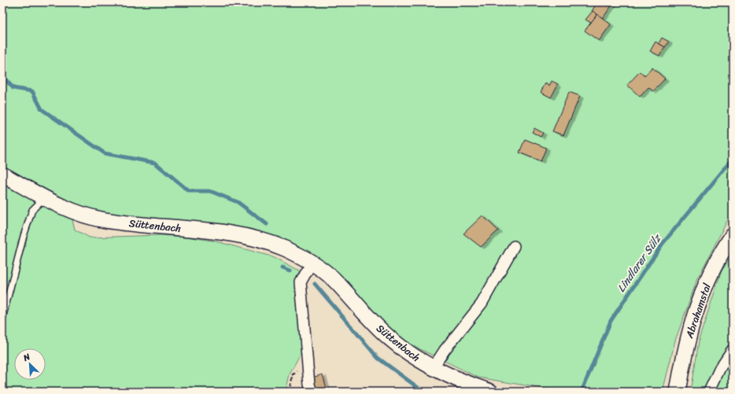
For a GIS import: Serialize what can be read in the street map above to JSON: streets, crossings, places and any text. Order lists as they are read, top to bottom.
{
  "streets": {
    "street": ["Süttenbach", "Abrahamstal"]
  },
  "water": ["Lindlarer Sülz"],
  "north": "top left"
}
